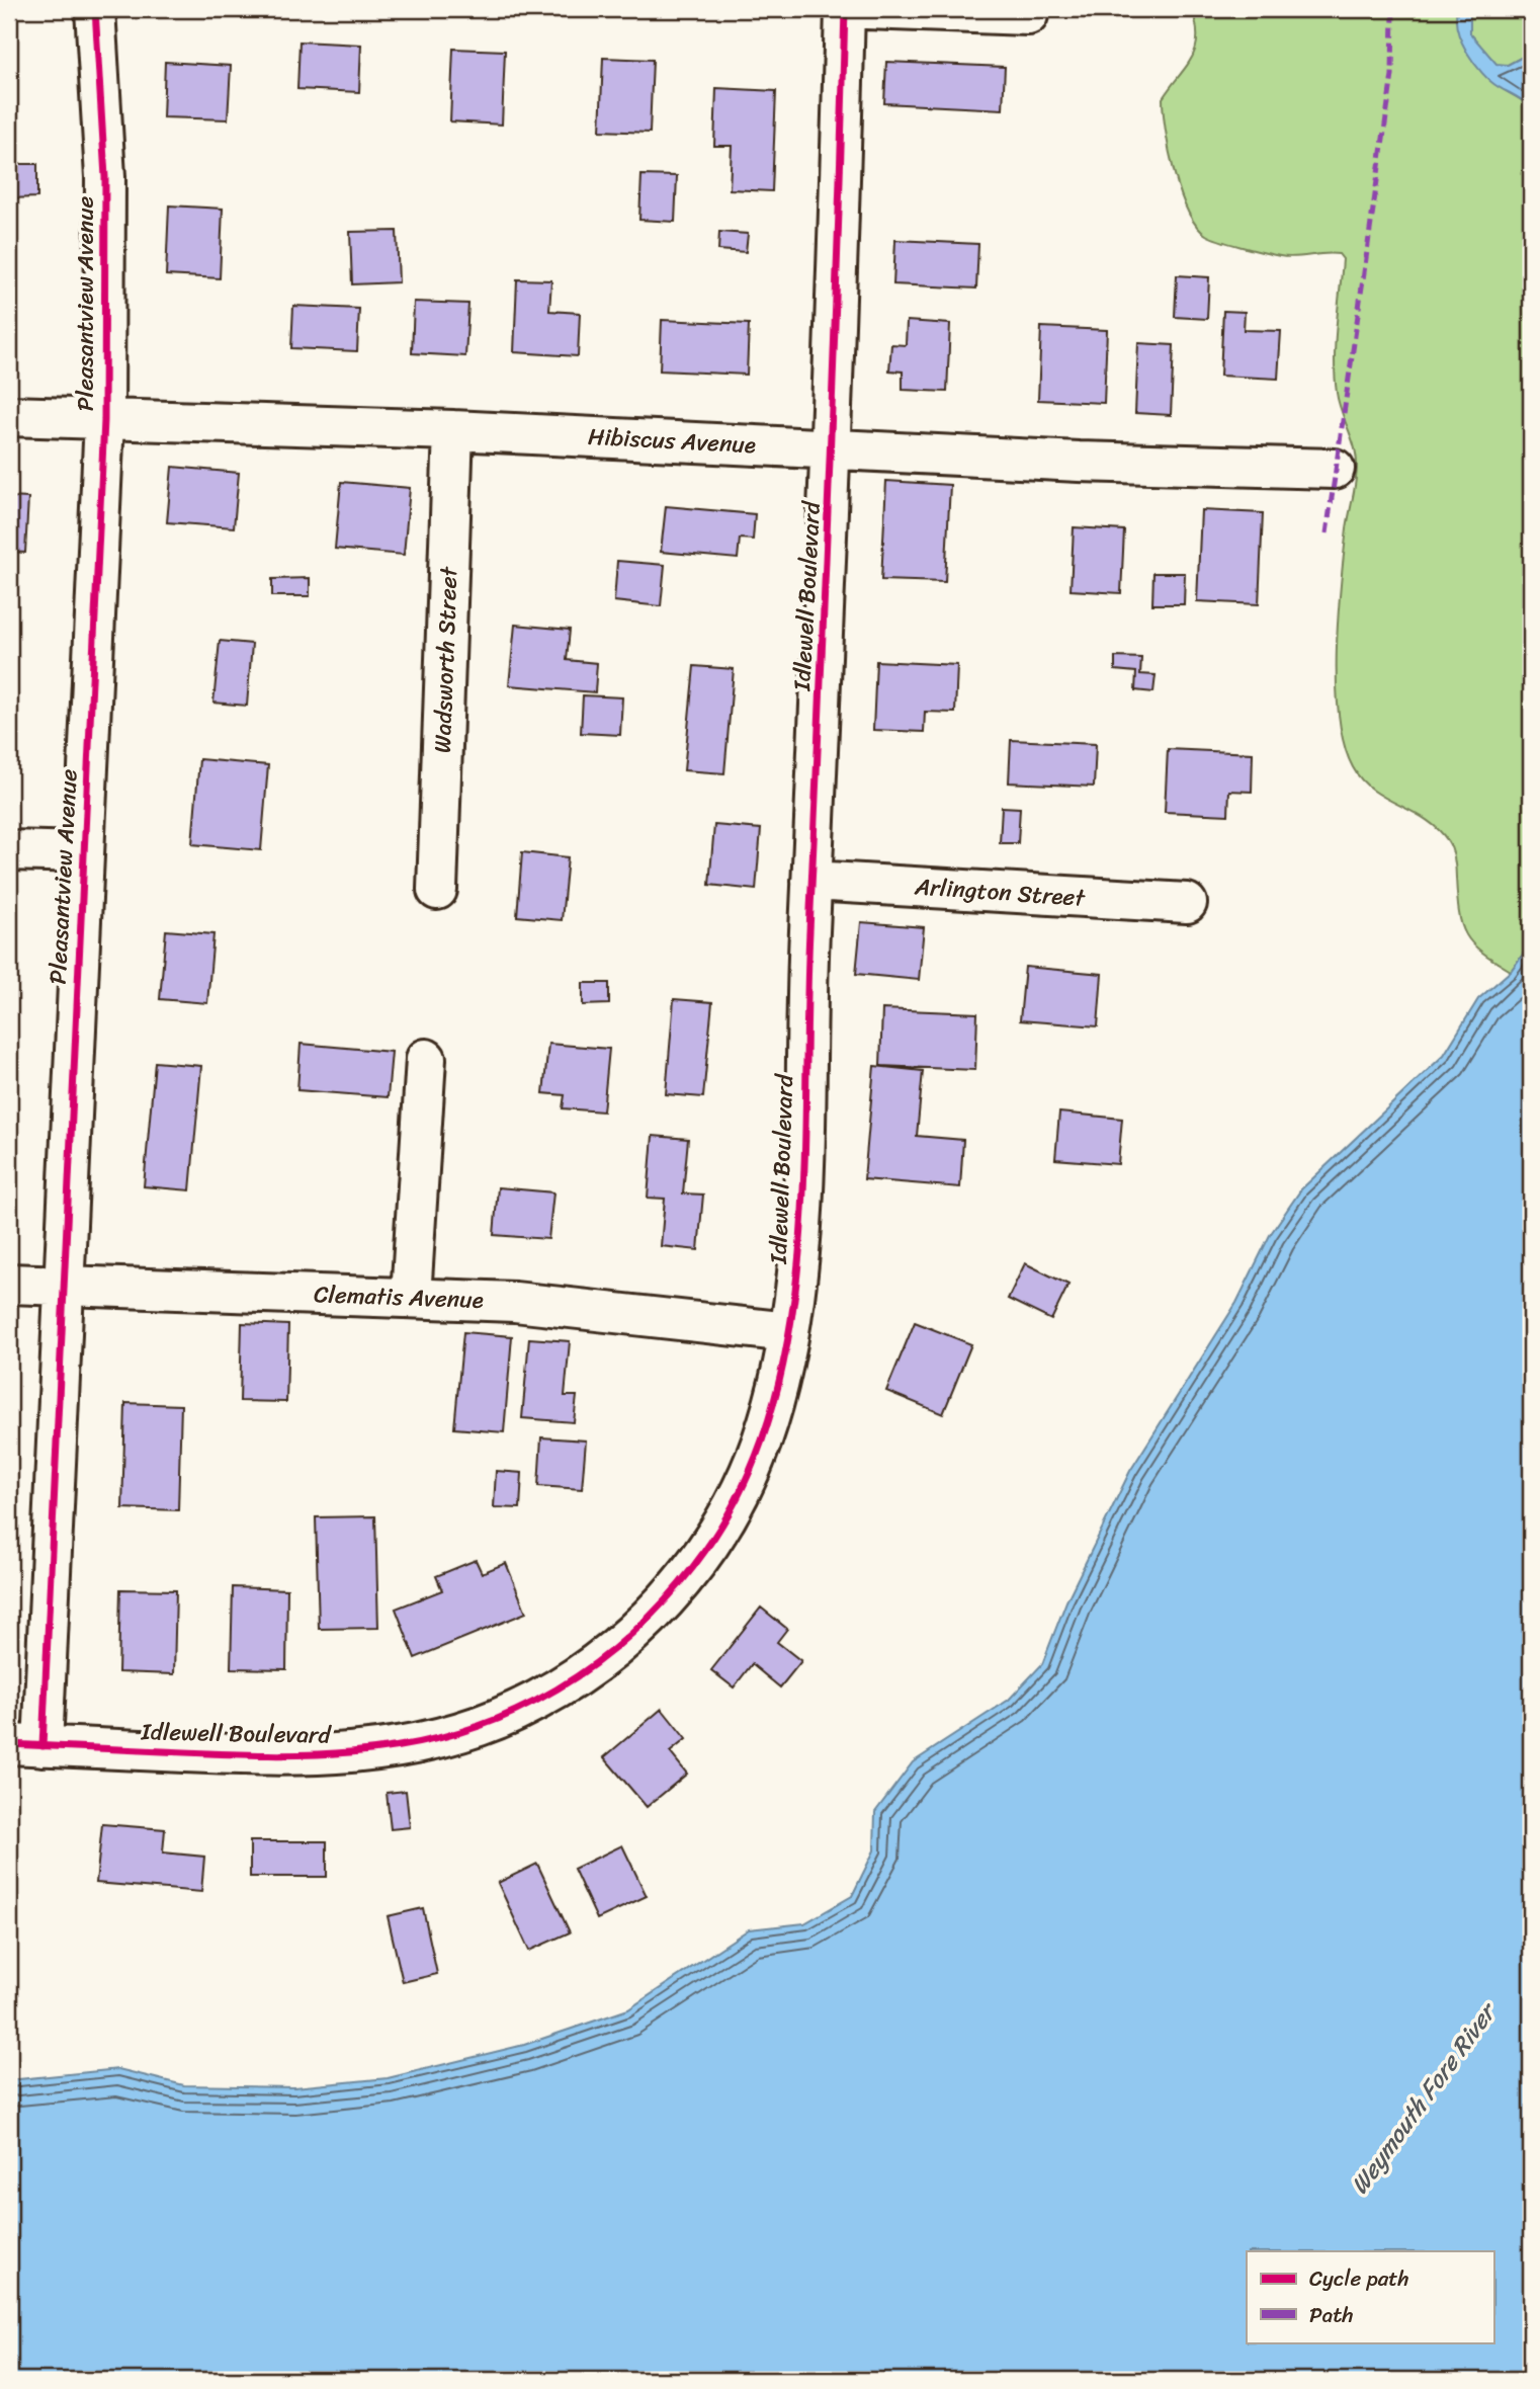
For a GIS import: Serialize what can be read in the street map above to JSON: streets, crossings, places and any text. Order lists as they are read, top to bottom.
{
  "streets": {
    "street": [
      "Pleasantview Avenue",
      "Hibiscus Avenue",
      "Idlewell Boulevard",
      "Wadsworth Street",
      "Arlington Street",
      "Clematis Avenue"
    ]
  },
  "crossings": [
    ["Pleasantview Avenue", "Hibiscus Avenue"],
    ["Pleasantview Avenue", "Idlewell Boulevard"],
    ["Pleasantview Avenue", "Clematis Avenue"],
    ["Hibiscus Avenue", "Idlewell Boulevard"],
    ["Hibiscus Avenue", "Wadsworth Street"],
    ["Idlewell Boulevard", "Arlington Street"],
    ["Idlewell Boulevard", "Clematis Avenue"]
  ],
  "water": ["Weymouth Fore River"],
  "legend": ["Cycle path", "Path"]
}
